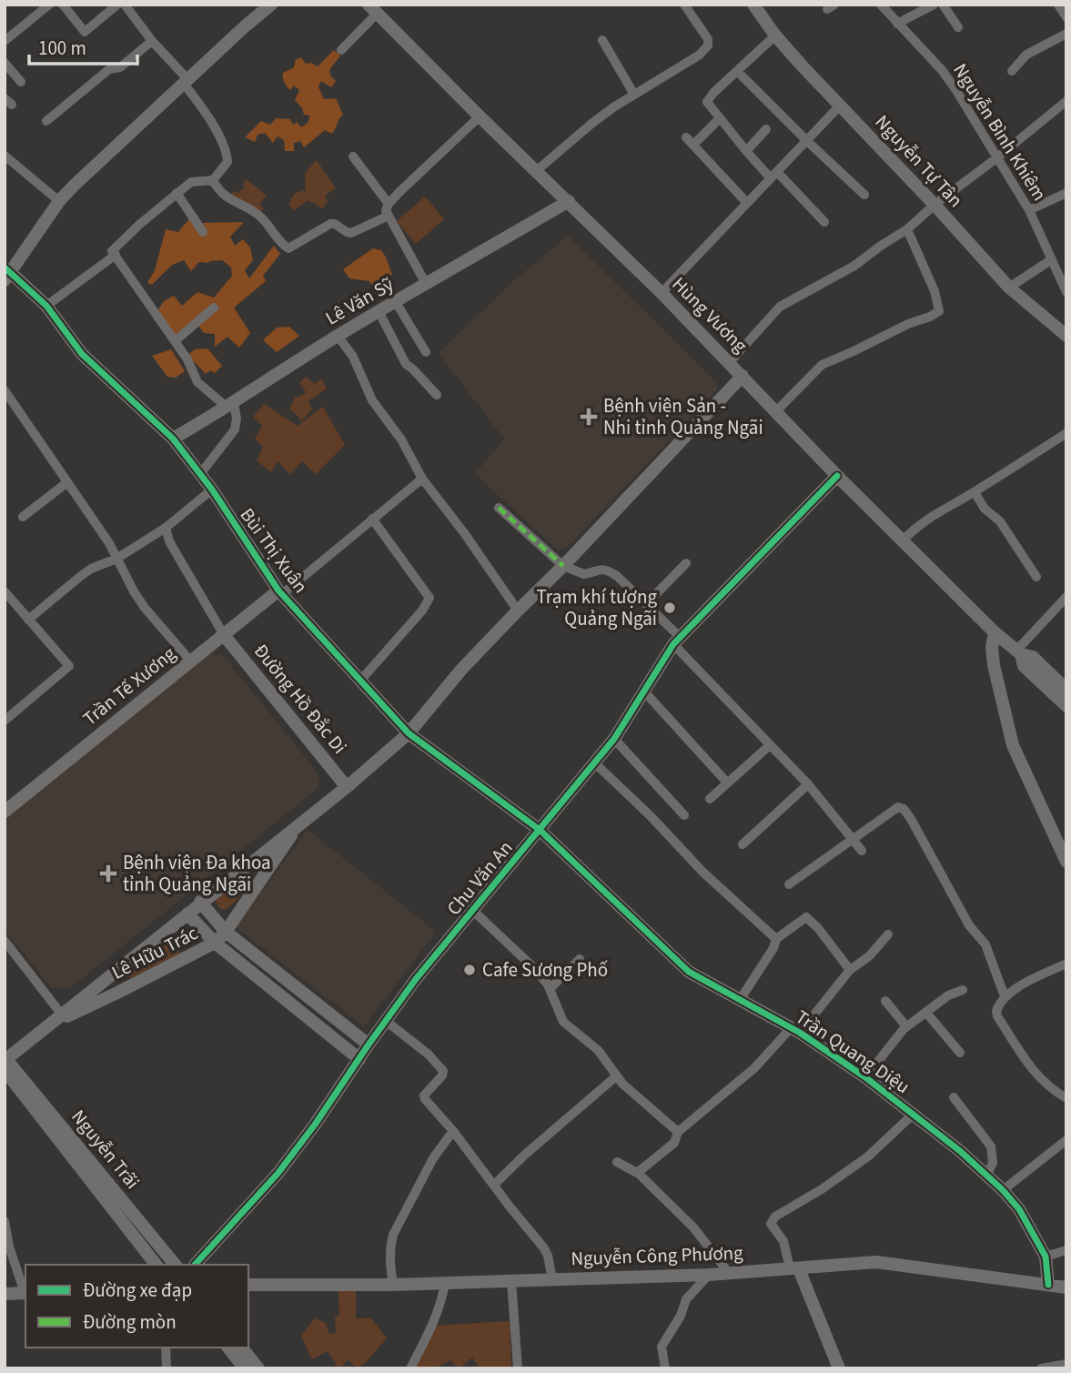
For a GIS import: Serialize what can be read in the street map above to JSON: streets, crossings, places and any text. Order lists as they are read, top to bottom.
{
  "streets": {
    "street": [
      "Nguyễn Bình Khiêm",
      "Nguyễn Tự Tân",
      "Lê Văn Sỹ",
      "Hùng Vương",
      "Bùi Thị Xuân",
      "Trần Tế Xương",
      "Đường Hồ Đắc Di",
      "Chu Văn An",
      "Lê Hữu Trác",
      "Trần Quang Diệu",
      "Nguyễn Trãi",
      "Nguyễn Công Phương"
    ]
  },
  "crossings": [
    ["Lê Văn Sỹ", "Hùng Vương"],
    ["Lê Văn Sỹ", "Bùi Thị Xuân"],
    ["Hùng Vương", "Chu Văn An"],
    ["Hùng Vương", "Lê Hữu Trác"],
    ["Bùi Thị Xuân", "Trần Tế Xương"],
    ["Bùi Thị Xuân", "Chu Văn An"],
    ["Bùi Thị Xuân", "Lê Hữu Trác"],
    ["Bùi Thị Xuân", "Trần Quang Diệu"],
    ["Trần Tế Xương", "Đường Hồ Đắc Di"],
    ["Đường Hồ Đắc Di", "Lê Hữu Trác"],
    ["Chu Văn An", "Trần Quang Diệu"],
    ["Lê Hữu Trác", "Nguyễn Trãi"],
    ["Trần Quang Diệu", "Nguyễn Công Phương"]
  ],
  "places": {
    "health": ["Bệnh viện Sản - Nhi tỉnh Quảng Ngãi", "Bệnh viện Đa khoa tỉnh Quảng Ngãi"],
    "other": ["Trạm khí tượng Quảng Ngãi", "Cafe Sương Phố"]
  },
  "legend": ["Đường xe đạp", "Đường mòn"],
  "scale_bar": "100 m"
}
